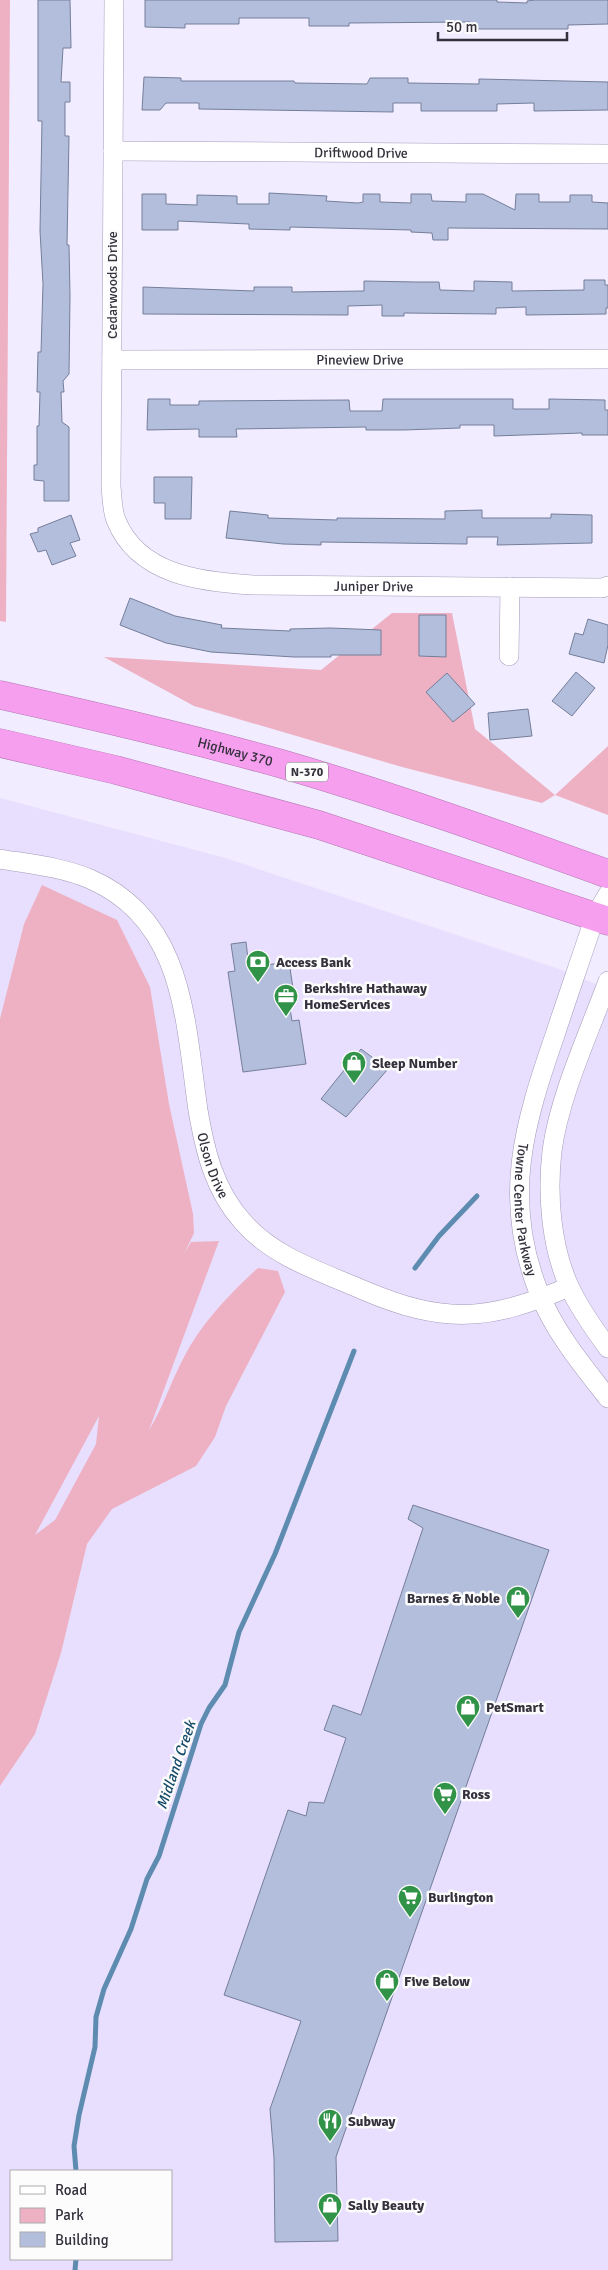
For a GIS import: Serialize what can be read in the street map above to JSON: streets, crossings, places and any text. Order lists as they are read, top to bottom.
{
  "streets": {
    "highway": ["Highway 370", "N-370"],
    "street": [
      "Driftwood Drive",
      "Cedarwoods Drive",
      "Pineview Drive",
      "Juniper Drive",
      "Olson Drive",
      "Towne Center Parkway"
    ]
  },
  "crossings": [
    ["Driftwood Drive", "Cedarwoods Drive"],
    ["Cedarwoods Drive", "Pineview Drive"],
    ["Cedarwoods Drive", "Juniper Drive"],
    ["Olson Drive", "Towne Center Parkway"]
  ],
  "water": ["Midland Creek"],
  "places": {
    "bank": ["Access Bank"],
    "office": ["Berkshire Hathaway HomeServices"],
    "shop": [
      "Sleep Number",
      "Barnes & Noble",
      "PetSmart",
      "Five Below",
      "Sally Beauty"
    ],
    "supermarket": ["Ross", "Burlington"],
    "restaurant": ["Subway"]
  },
  "legend": ["Road", "Park", "Building"],
  "scale_bar": "50 m"
}
